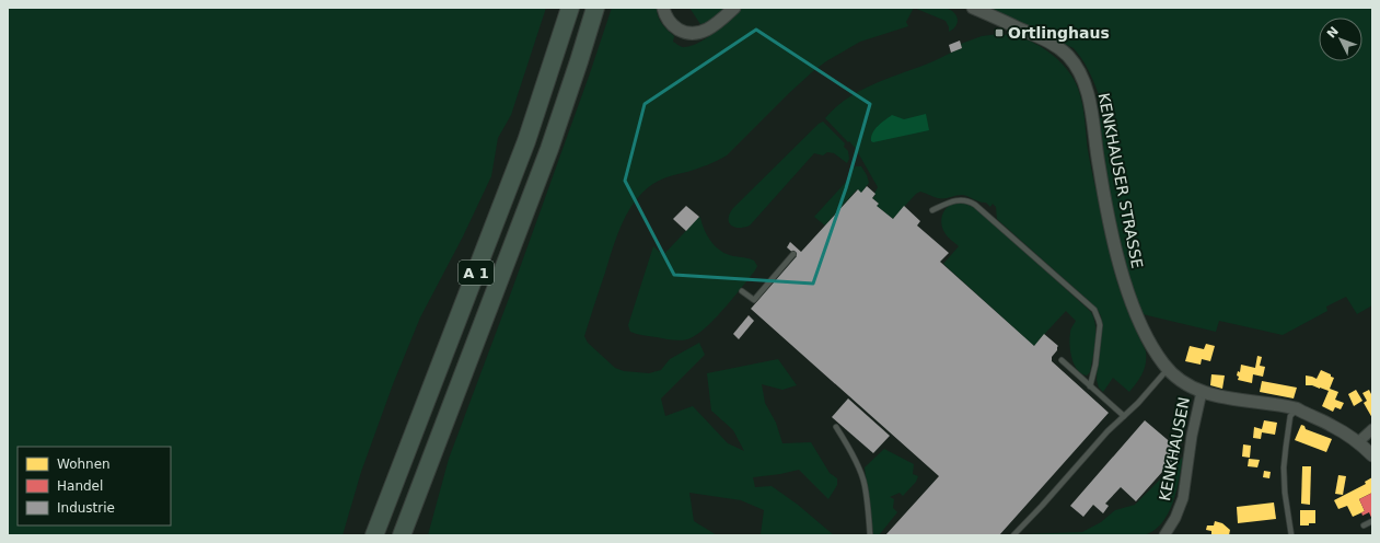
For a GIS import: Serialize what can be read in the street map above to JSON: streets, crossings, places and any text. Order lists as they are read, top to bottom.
{
  "streets": {
    "highway": ["A 1"],
    "street": ["KENKHAUSER STRASSE", "KENKHAUSEN"]
  },
  "crossings": [
    ["KENKHAUSER STRASSE", "KENKHAUSEN"]
  ],
  "places": {
    "transit": ["Ortlinghaus"]
  },
  "legend": ["Wohnen", "Handel", "Industrie"],
  "north": "top left"
}
